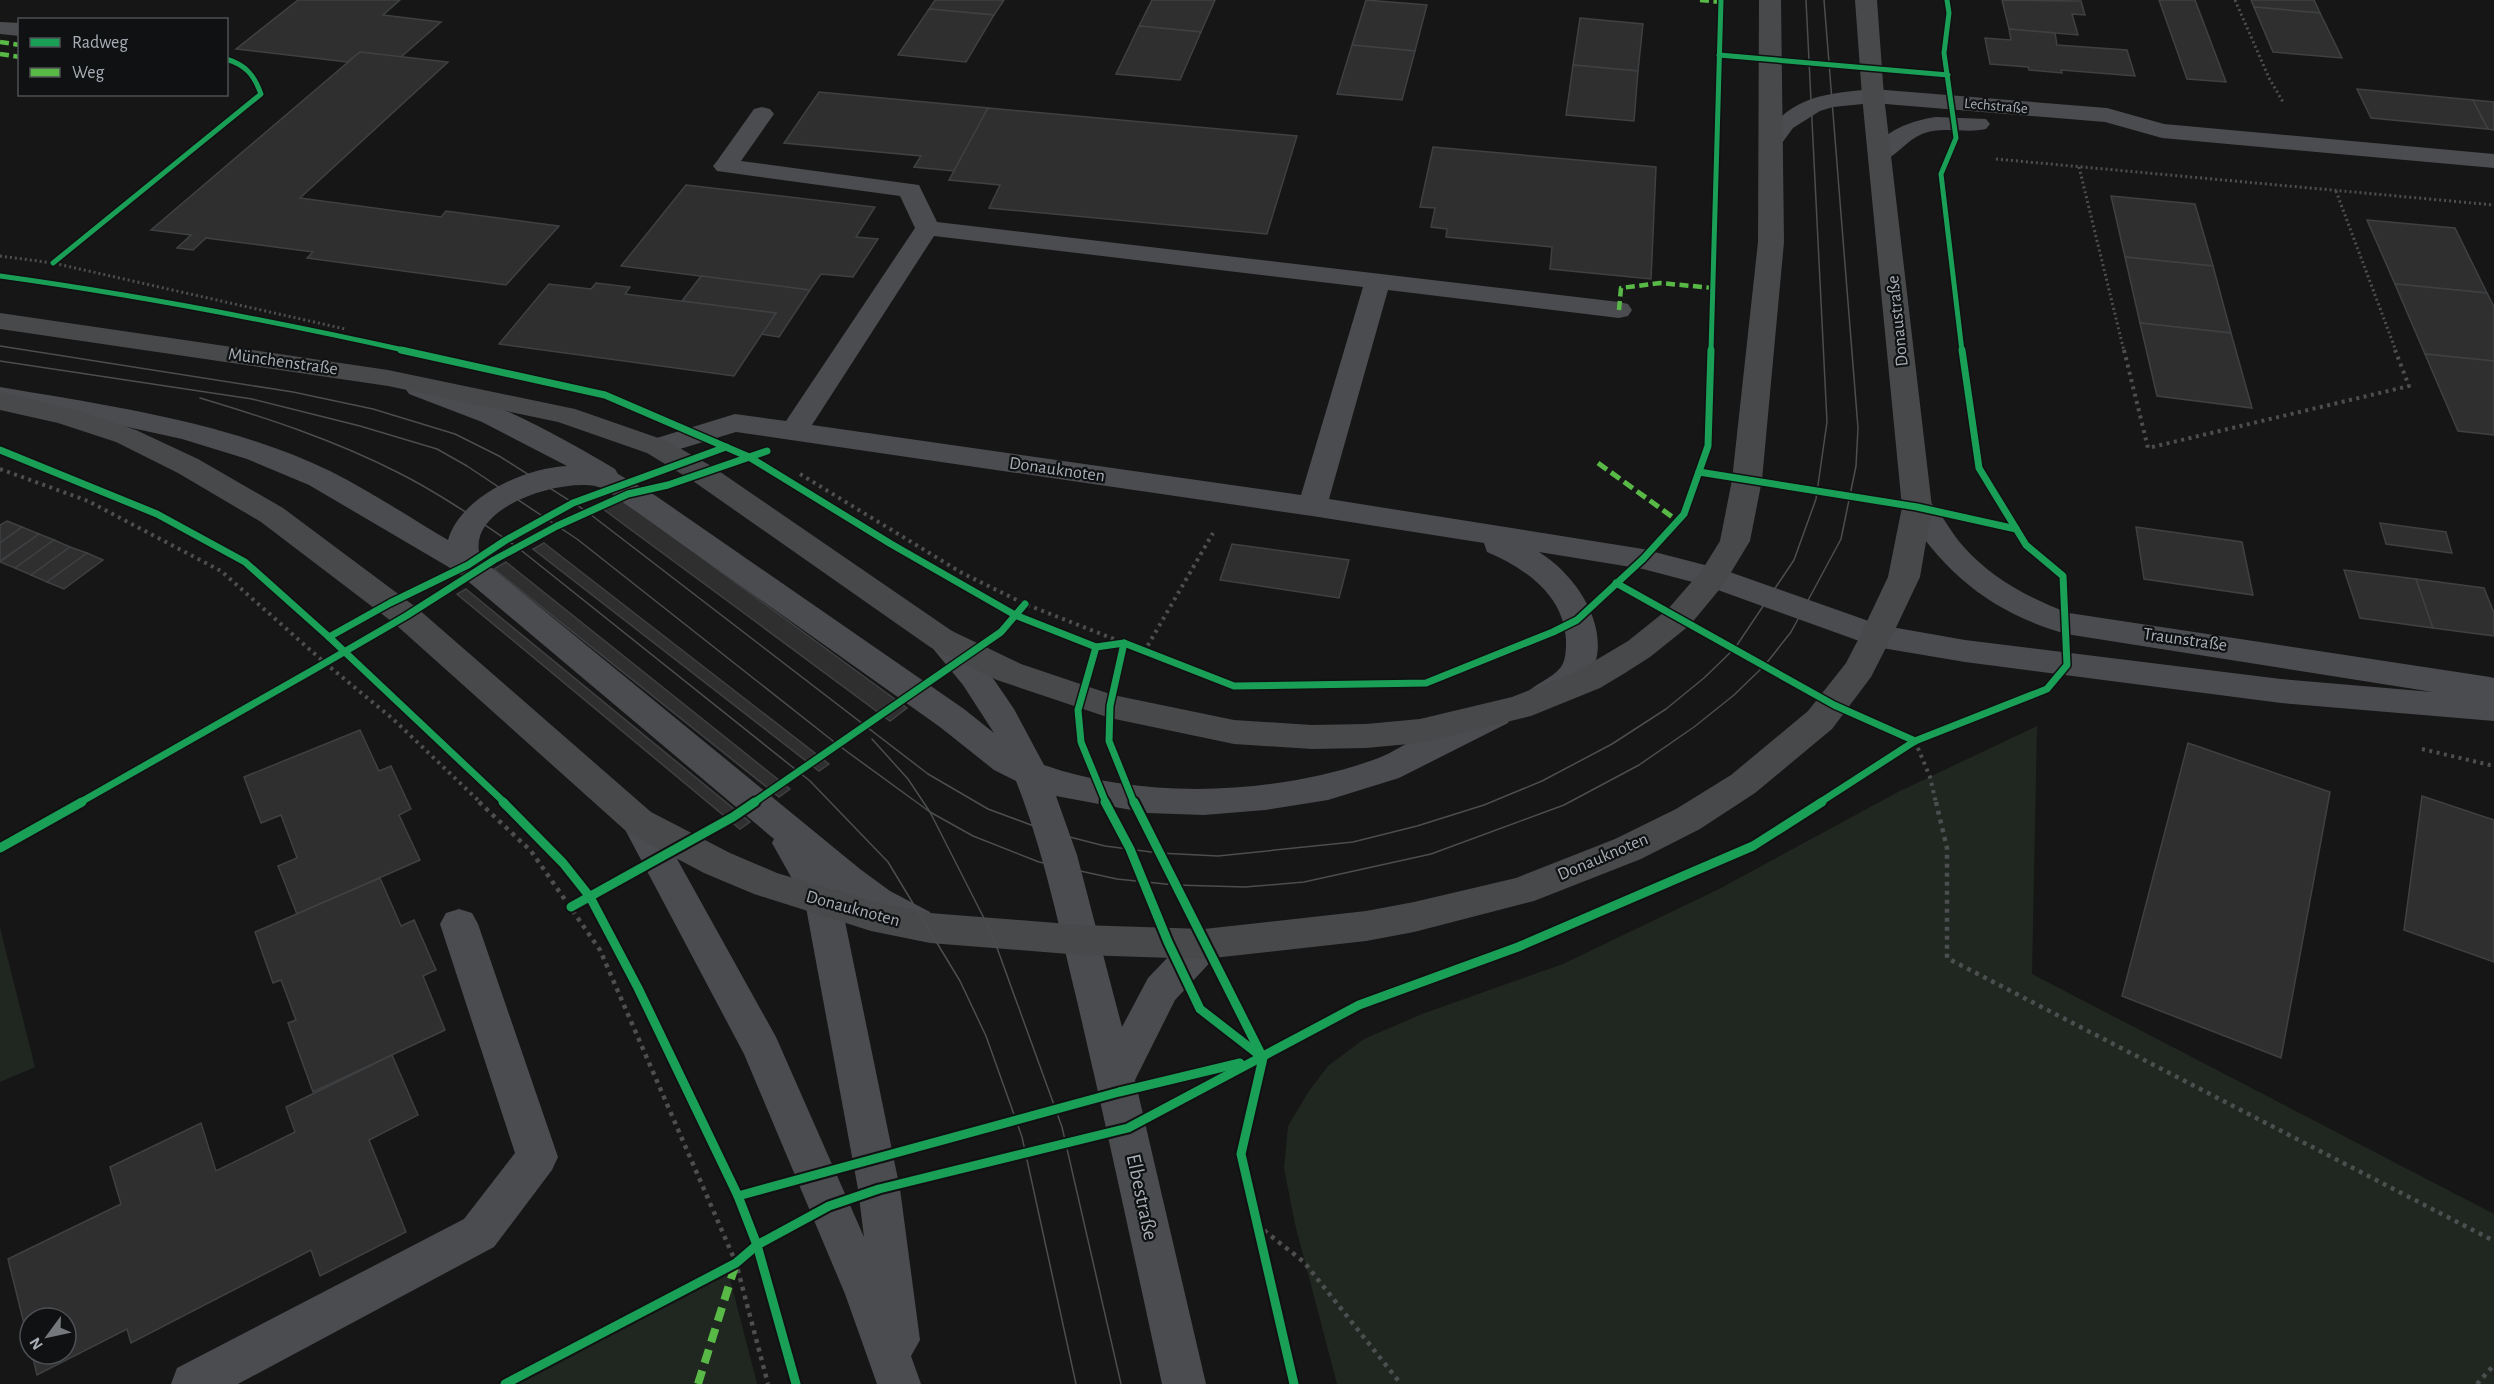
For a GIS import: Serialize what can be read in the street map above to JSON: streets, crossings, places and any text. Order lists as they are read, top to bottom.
{
  "streets": {
    "main road": ["Donaustraße", "Münchenstraße", "Donauknoten"],
    "street": ["Lechstraße", "Traunstraße", "Elbestraße"]
  },
  "crossings": [
    ["Lechstraße", "Donaustraße"],
    ["Donaustraße", "Donauknoten"],
    ["Donaustraße", "Traunstraße"],
    ["Münchenstraße", "Donauknoten"],
    ["Donauknoten", "Elbestraße"]
  ],
  "legend": ["Radweg", "Weg"],
  "north": "bottom left"
}
